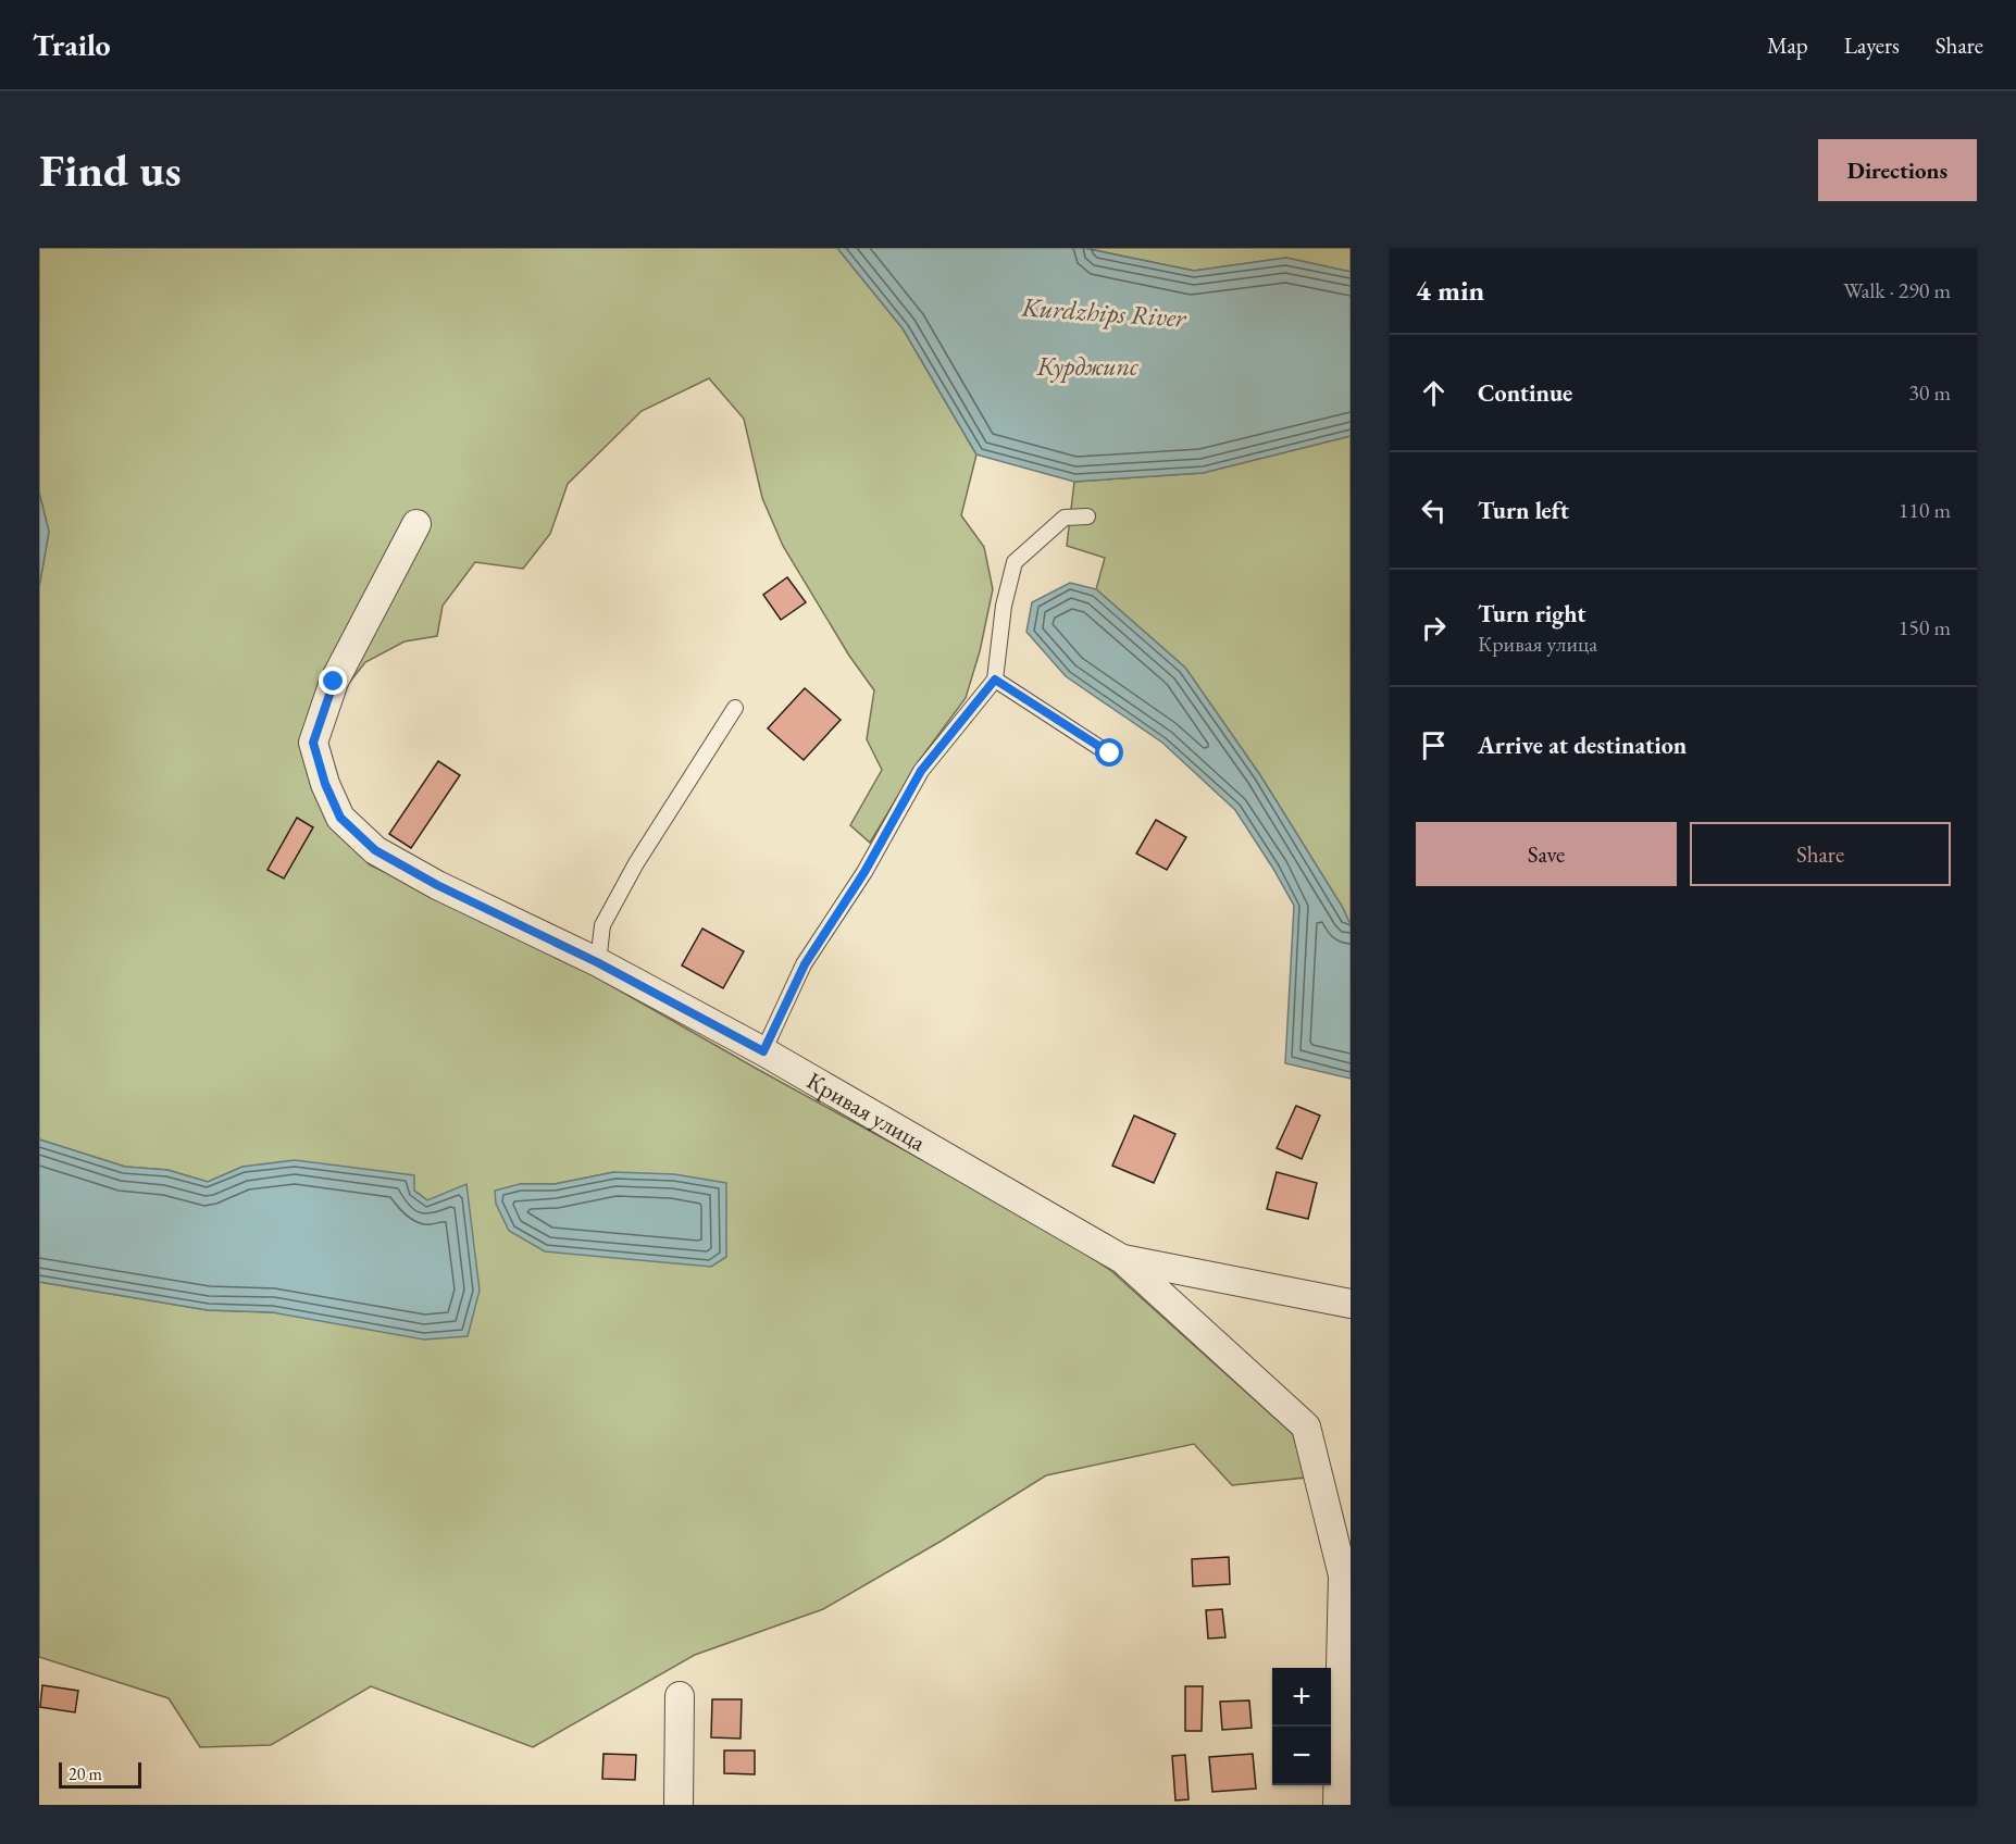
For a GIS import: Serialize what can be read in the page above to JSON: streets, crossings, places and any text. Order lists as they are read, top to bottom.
{
  "streets": {
    "street": ["Кривая улица"]
  },
  "water": ["Kurdzhips River", "Курджипс"],
  "scale_bar": "20 m",
  "page": {
    "header": "Trailo",
    "nav": ["Map", "Layers", "Share"],
    "buttons": [
      "Directions",
      ["Save", "Share"]
    ],
    "title": "Find us",
    "heading": ["4 min", "Walk · 290 m"],
    "list": [
      ["Continue", "30 m"],
      ["Turn left", "110 m"],
      ["Turn right", "Кривая улица", "150 m"],
      "Arrive at destination"
    ],
    "map_buttons": ["+", "−"],
    "scale": "20 m"
  }
}
